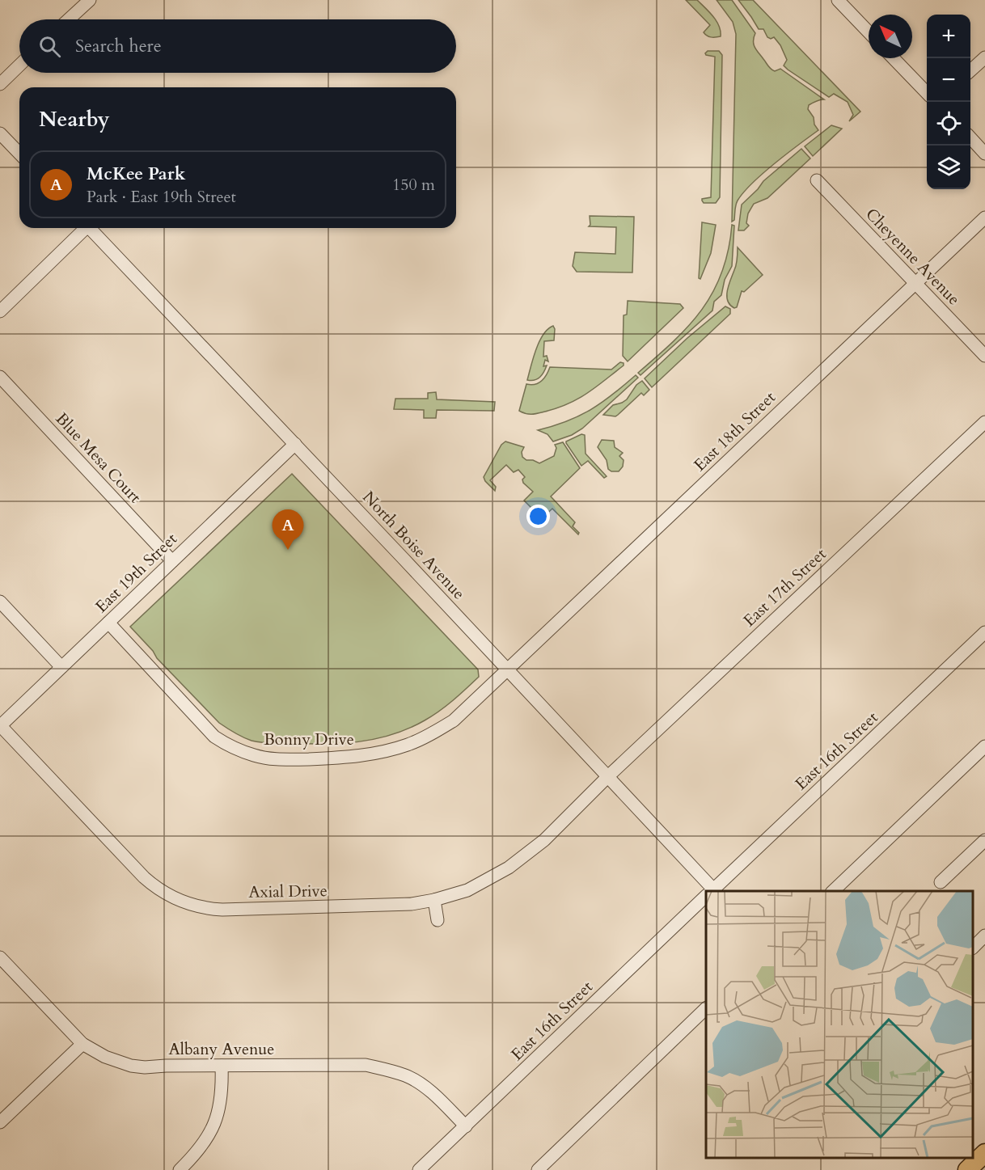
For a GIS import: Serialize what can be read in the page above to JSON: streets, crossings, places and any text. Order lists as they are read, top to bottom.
{
  "streets": {
    "street": [
      "Cheyenne Avenue",
      "East 18th Street",
      "Blue Mesa Court",
      "North Boise Avenue",
      "East 19th Street",
      "East 17th Street",
      "Bonny Drive",
      "East 16th Street",
      "Axial Drive",
      "Albany Avenue"
    ]
  },
  "crossings": [
    ["Cheyenne Avenue", "East 18th Street"],
    ["East 18th Street", "North Boise Avenue"],
    ["East 18th Street", "Bonny Drive"],
    ["Blue Mesa Court", "East 19th Street"],
    ["North Boise Avenue", "East 19th Street"],
    ["North Boise Avenue", "East 17th Street"],
    ["North Boise Avenue", "Bonny Drive"],
    ["North Boise Avenue", "Axial Drive"],
    ["East 19th Street", "Bonny Drive"],
    ["East 19th Street", "Axial Drive"],
    ["East 17th Street", "Axial Drive"],
    ["East 16th Street", "Albany Avenue"]
  ],
  "north": "top left",
  "page": {
    "map_buttons": ["+", "−"],
    "search": "Search here",
    "heading": "Nearby",
    "list": [
      {
        "mark": "A",
        "name": "McKee Park",
        "note": "Park · East 19th Street",
        "value": "150 m"
      }
    ],
    "pins": "A"
  }
}
